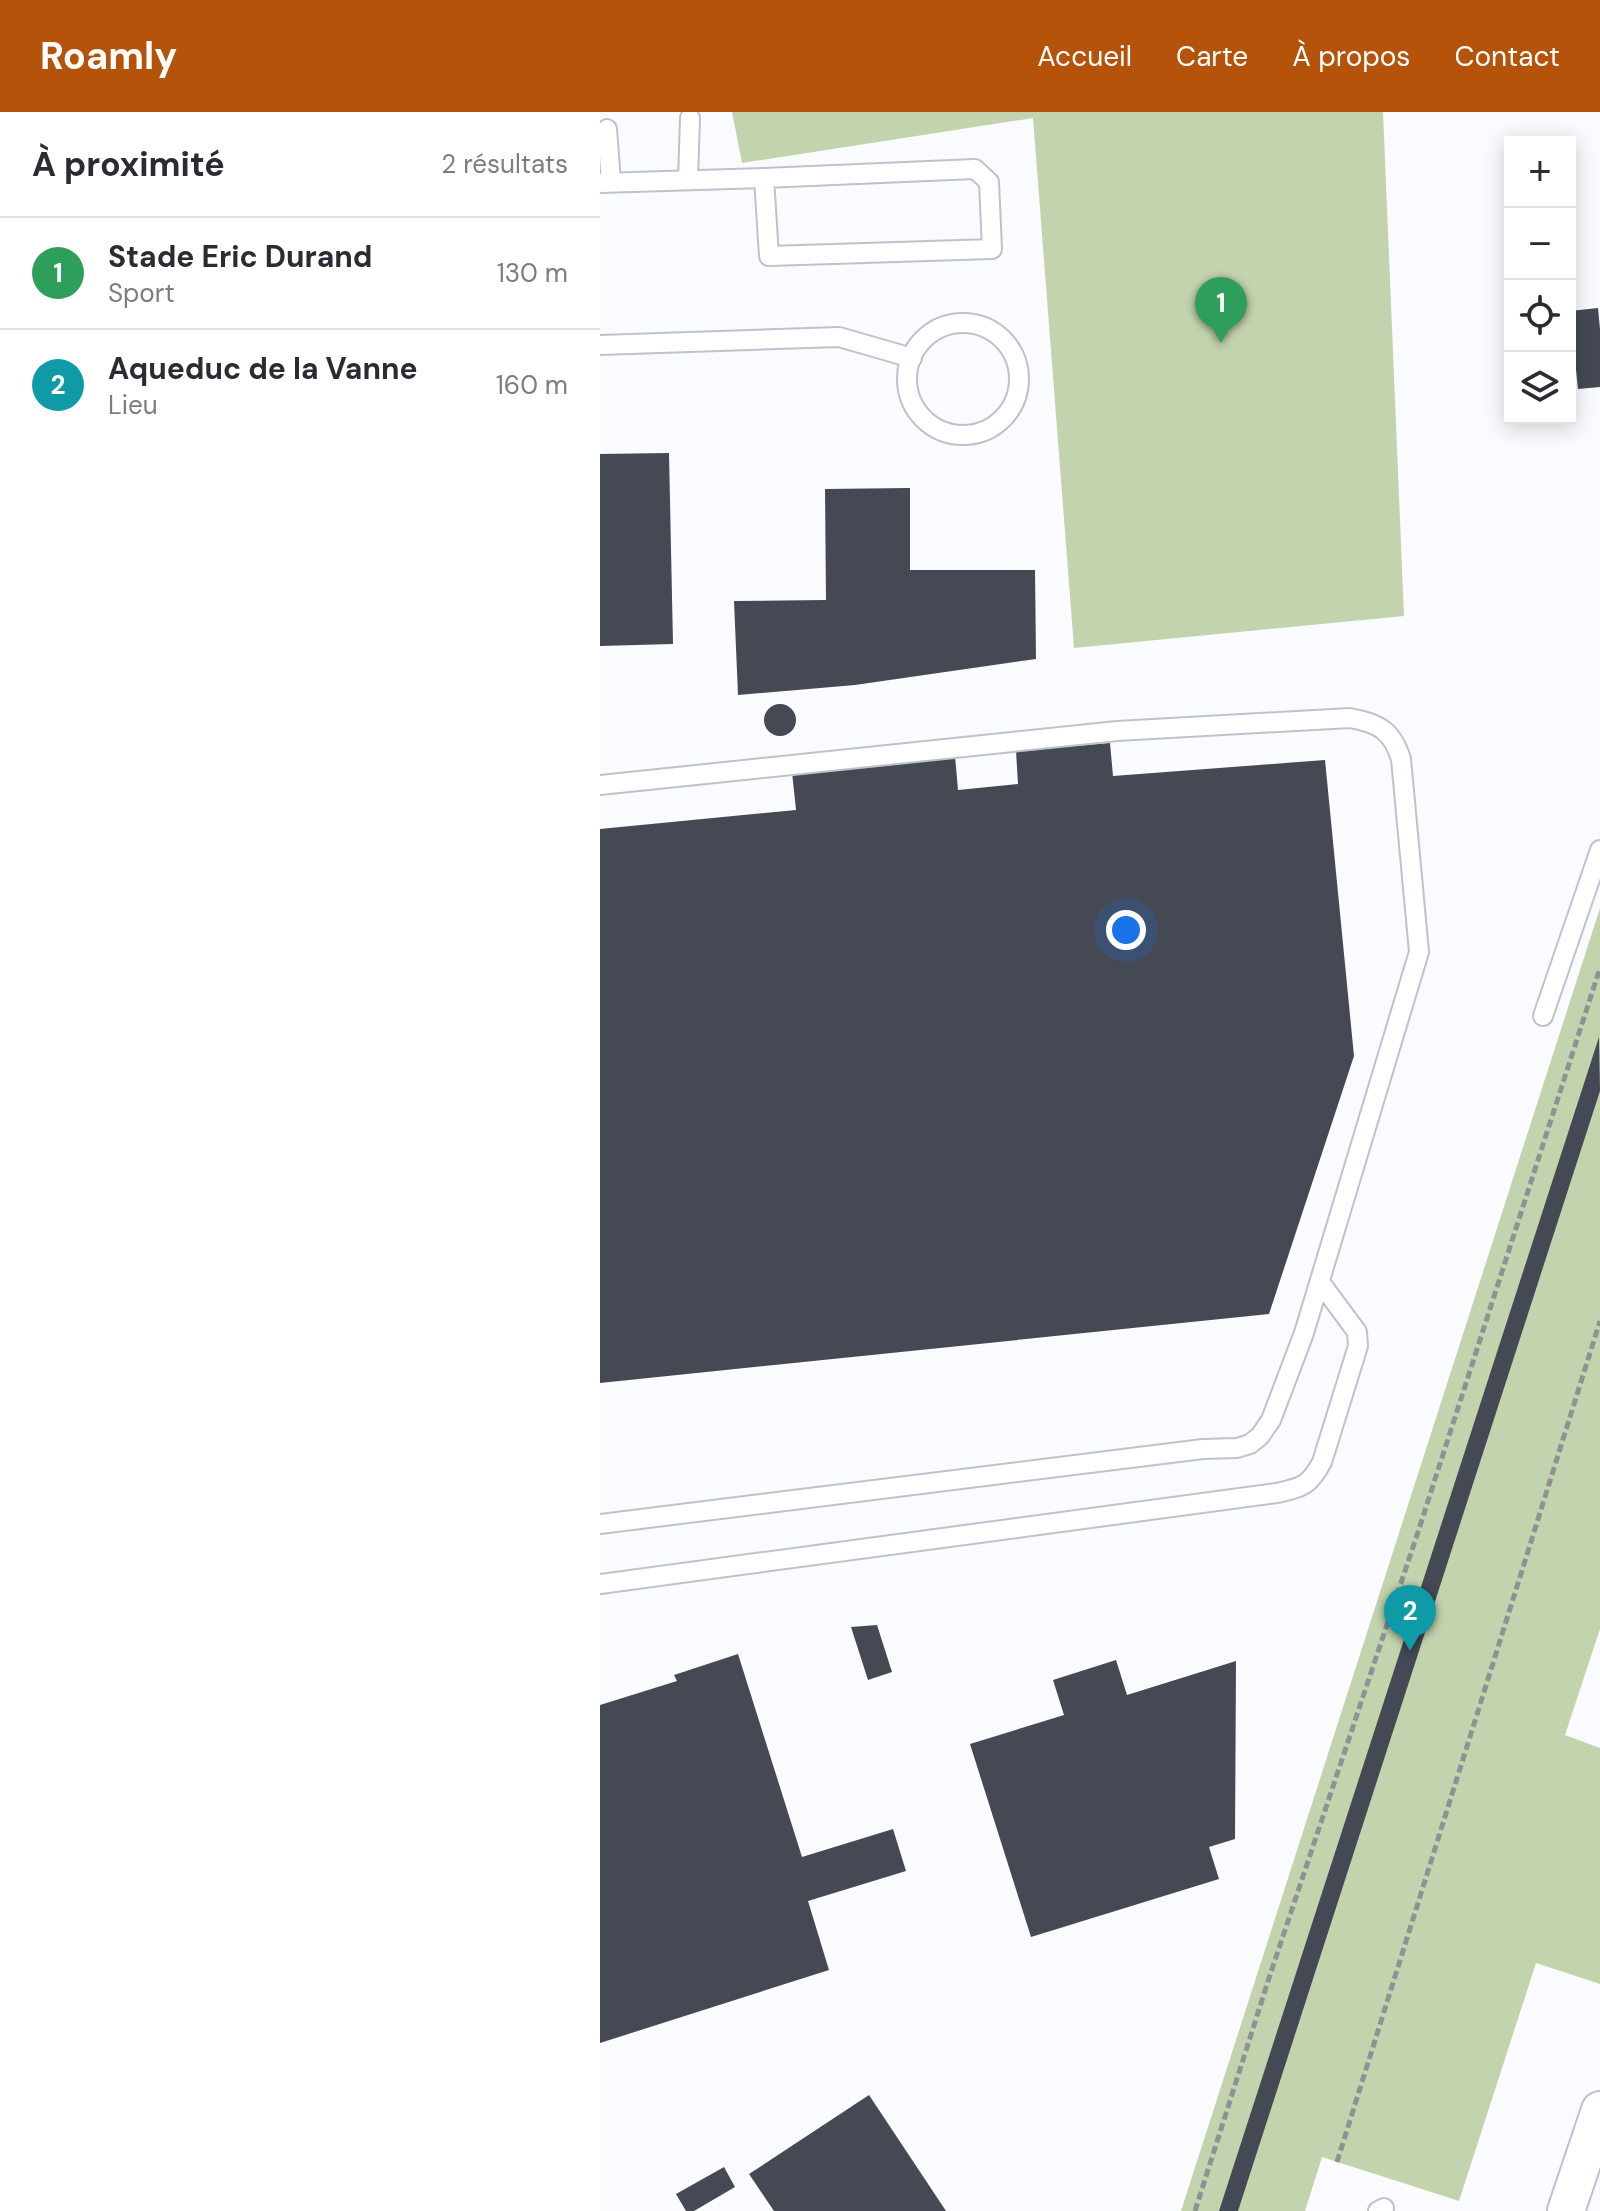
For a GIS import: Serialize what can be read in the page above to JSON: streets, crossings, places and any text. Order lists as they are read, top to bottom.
{
  "page": {
    "header": "Roamly",
    "nav": [
      "Accueil",
      "Carte",
      "À propos",
      "Contact"
    ],
    "heading": ["À proximité", "2 résultats"],
    "map_buttons": ["+", "−"],
    "list": [
      {
        "mark": "1",
        "name": "Stade Eric Durand",
        "note": "Sport",
        "value": "130 m"
      },
      {
        "mark": "2",
        "name": "Aqueduc de la Vanne",
        "note": "Lieu",
        "value": "160 m"
      }
    ],
    "pins": ["1", "2"]
  }
}
